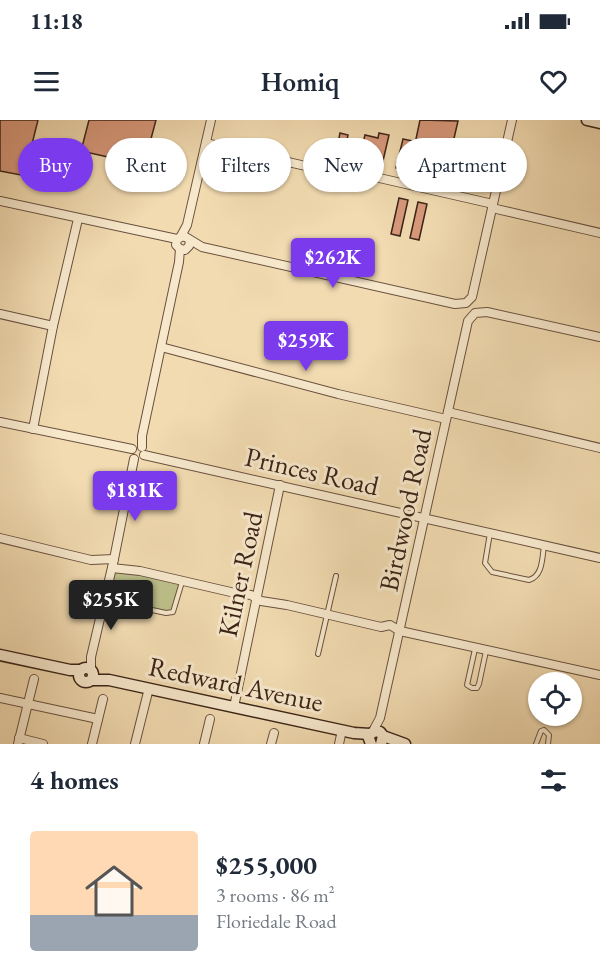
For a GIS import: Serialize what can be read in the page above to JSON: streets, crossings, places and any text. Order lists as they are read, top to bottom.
{
  "streets": {
    "street": [
      "Princes Road",
      "Birdwood Road",
      "Kilner Road",
      "Redward Avenue"
    ]
  },
  "crossings": [
    ["Princes Road", "Birdwood Road"],
    ["Princes Road", "Kilner Road"],
    ["Birdwood Road", "Redward Avenue"],
    ["Kilner Road", "Redward Avenue"]
  ],
  "page": {
    "status": "11:18",
    "header": "Homiq",
    "chip": [
      "Buy",
      "Rent",
      "Filters",
      "New",
      "Apartment"
    ],
    "price": [
      "$262K",
      "$259K",
      "$181K",
      "$255K"
    ],
    "heading": "4 homes",
    "list": [
      {
        "name": "$255,000",
        "note": "3 rooms · 86 m² · Floriedale Road"
      }
    ]
  }
}
